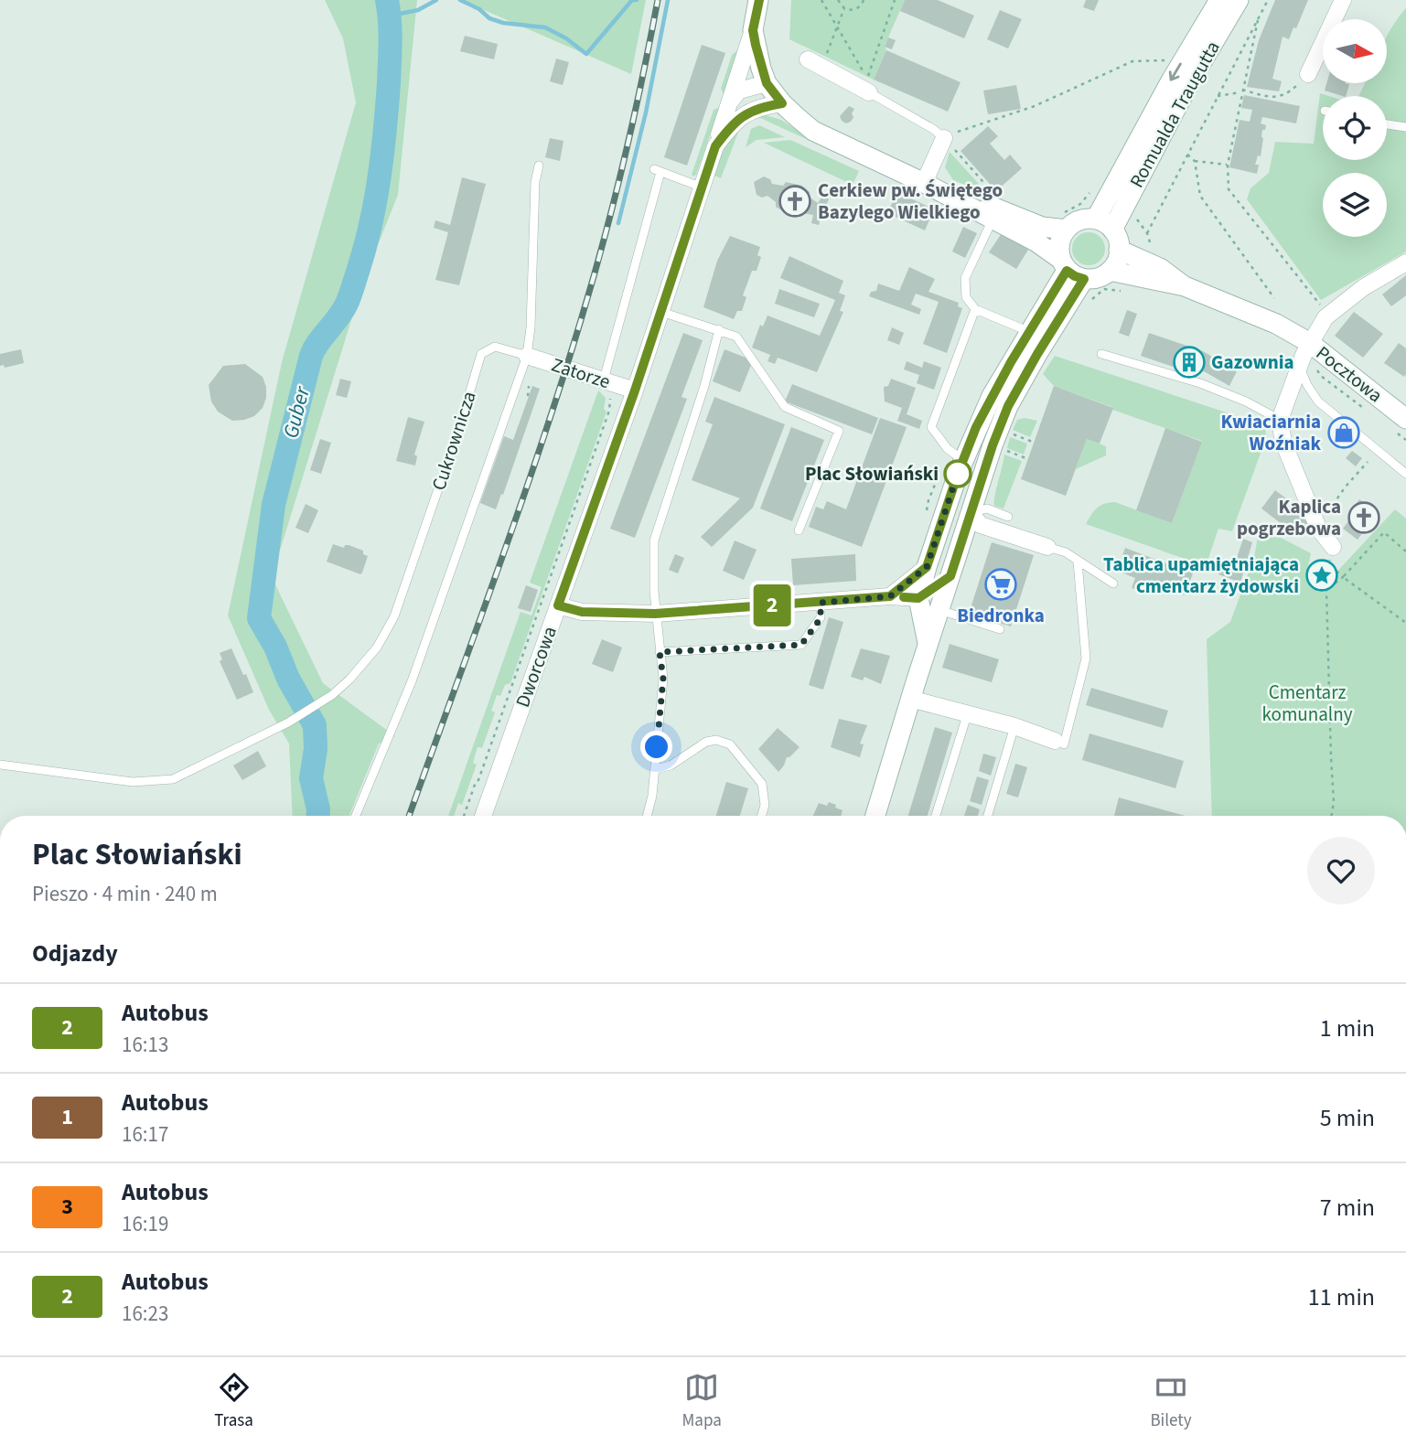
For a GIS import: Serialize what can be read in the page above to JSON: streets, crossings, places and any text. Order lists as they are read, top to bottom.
{
  "streets": {
    "main road": ["Romualda Traugutta", "Pocztowa"],
    "street": ["Zatorze", "Dworcowa"],
    "lane": ["Cukrownicza"]
  },
  "crossings": [
    ["Romualda Traugutta", "Pocztowa"],
    ["Zatorze", "Cukrownicza"],
    ["Zatorze", "Dworcowa"]
  ],
  "water": ["Guber"],
  "parks": ["Cmentarz komunalny"],
  "places": {
    "church": ["Cerkiew pw. Świętego Bazylego Wielkiego", "Kaplica pogrzebowa"],
    "building": ["Gazownia"],
    "shop": ["Kwiaciarnia Woźniak"],
    "other": ["Plac Słowiański"],
    "place": ["Tablica upamiętniająca cmentarz żydowski"],
    "supermarket": ["Biedronka"]
  },
  "lines": ["bus line 2"],
  "north": "right",
  "page": {
    "on_map": "2",
    "heading": [
      ["Plac Słowiański", "Pieszo · 4 min · 240 m"],
      "Odjazdy"
    ],
    "list": [
      {
        "mark": "2",
        "name": "Autobus",
        "note": "16:13",
        "value": "1 min"
      },
      {
        "mark": "1",
        "name": "Autobus",
        "note": "16:17",
        "value": "5 min"
      },
      {
        "mark": "3",
        "name": "Autobus",
        "note": "16:19",
        "value": "7 min"
      },
      {
        "mark": "2",
        "name": "Autobus",
        "note": "16:23",
        "value": "11 min"
      }
    ],
    "tabs": ["Trasa", "Mapa", "Bilety"]
  }
}
